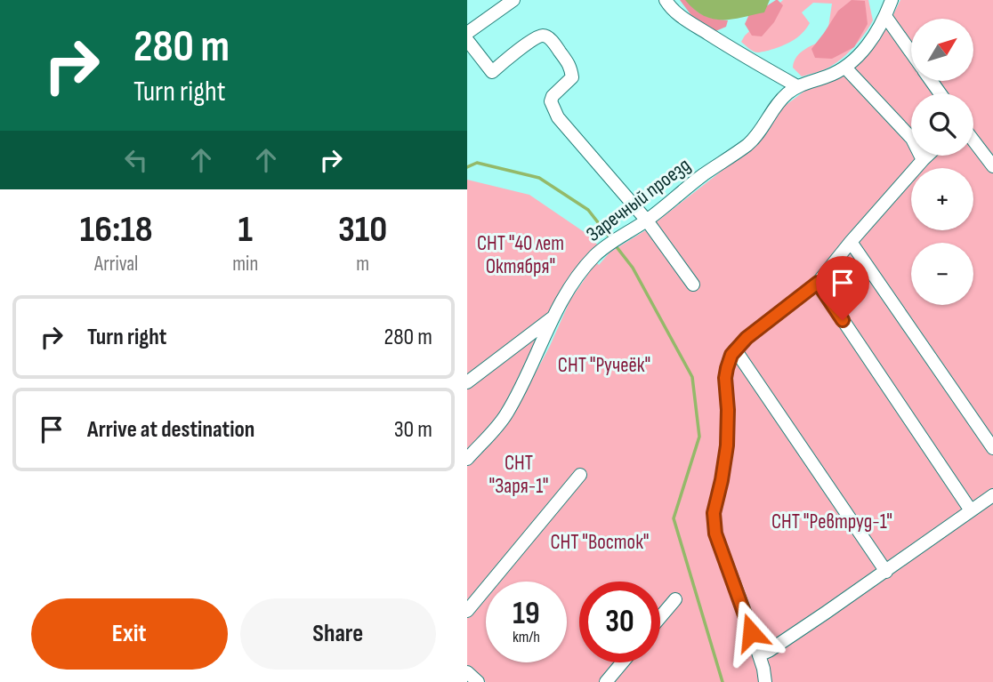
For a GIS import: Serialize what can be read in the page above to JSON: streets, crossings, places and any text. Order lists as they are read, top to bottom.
{
  "streets": {
    "street": ["Заречный проезд"]
  },
  "parks": [
    "СНТ \"40 лет Октября\"",
    "СНТ \"Ручеёк\"",
    "СНТ \"Заря-1\"",
    "СНТ \"Ревтруд-1\"",
    "СНТ \"Восток\""
  ],
  "north": "top right",
  "page": {
    "turn": ["280 m", "Turn right"],
    "map_buttons": ["+", "−"],
    "eta": [
      "16:18",
      "Arrival",
      "1",
      "min",
      "310",
      "m"
    ],
    "list": [
      {
        "name": "Turn right",
        "value": "280 m"
      },
      {
        "name": "Arrive at destination",
        "value": "30 m"
      }
    ],
    "speed": "19 km/h",
    "limit": "30",
    "buttons": ["Exit", "Share"]
  }
}
